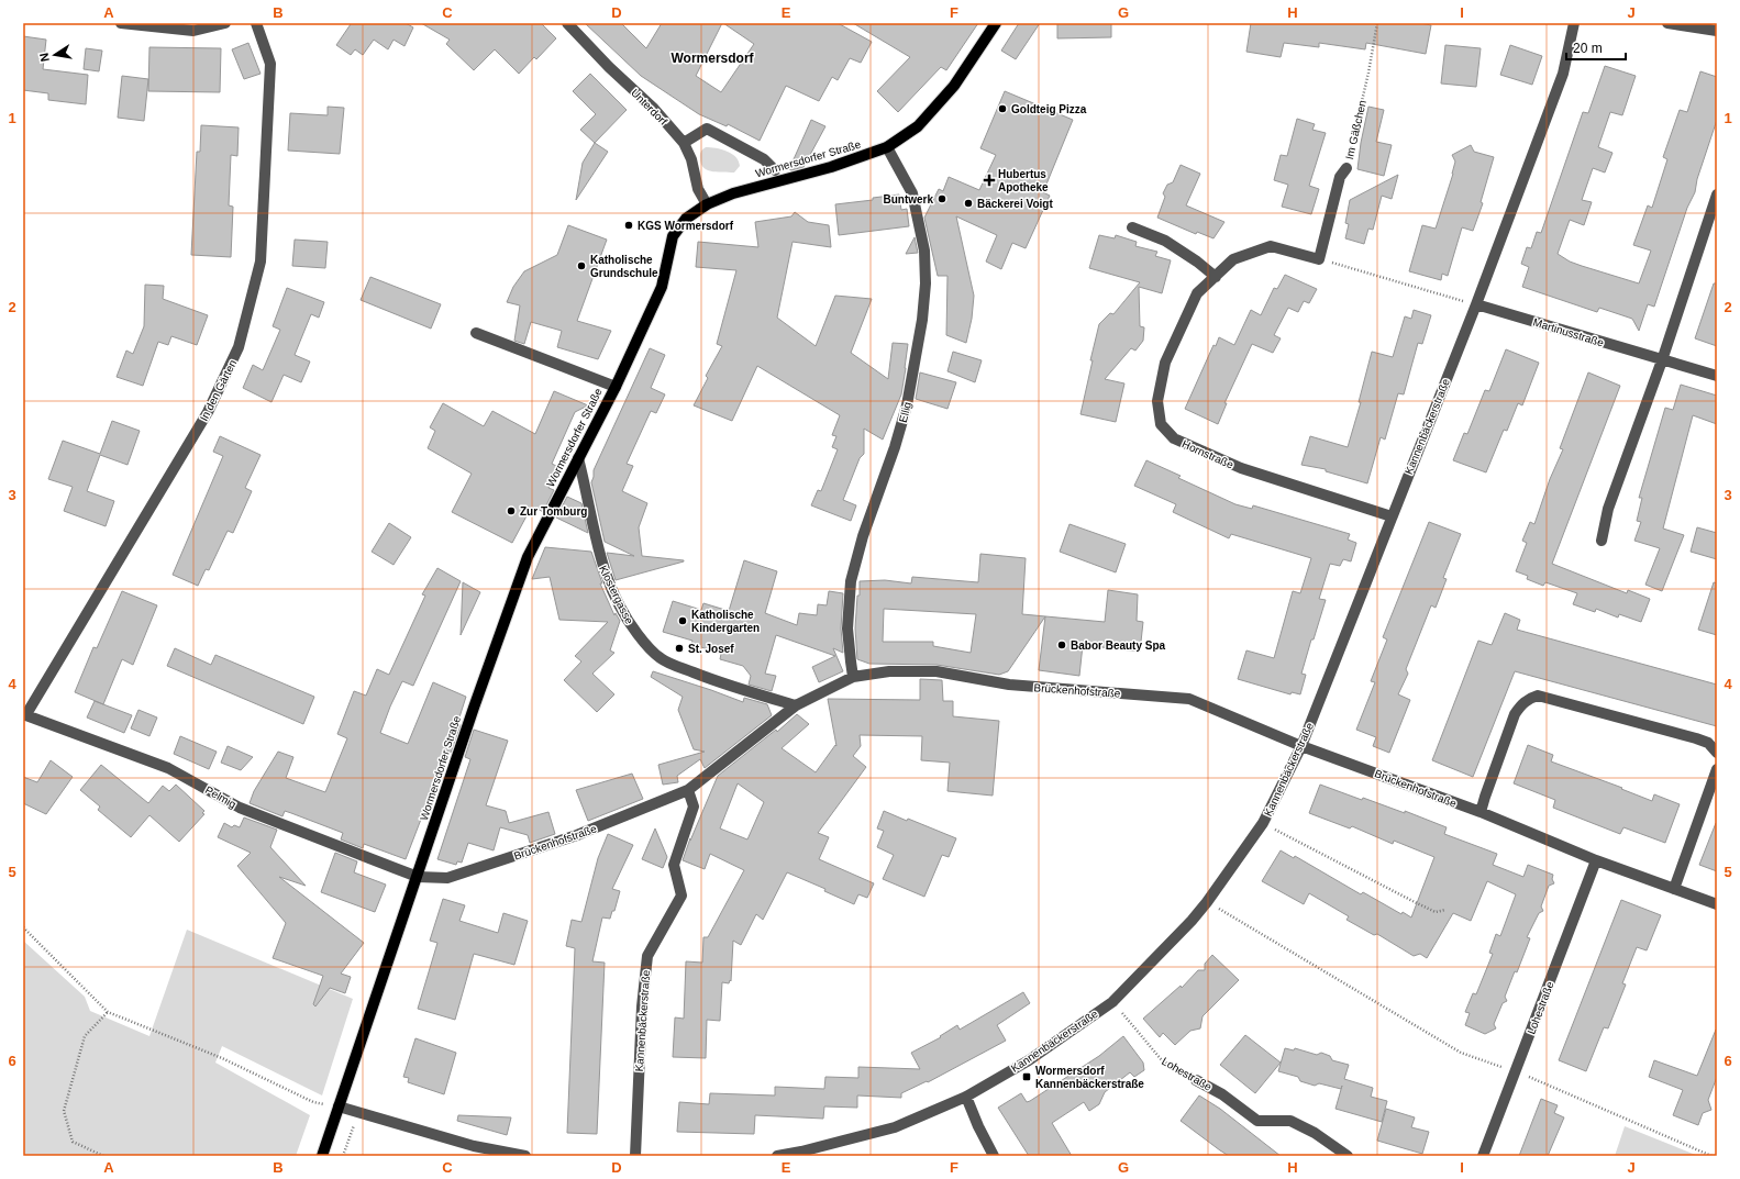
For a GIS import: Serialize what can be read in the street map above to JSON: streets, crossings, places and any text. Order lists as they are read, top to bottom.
{
  "streets": {
    "main road": ["Wormersdorfer Straße"],
    "street": [
      "Unterdorf",
      "Im Gäßchen",
      "Martinusstraße",
      "In den Gärten",
      "Ellig",
      "Kannenbäckerstraße",
      "Hornstraße",
      "Klostergasse",
      "Brückenhofstraße",
      "Pelmig",
      "Lohestraße"
    ]
  },
  "crossings": [
    ["Unterdorf", "Wormersdorfer Straße"],
    ["Im Gäßchen", "Hornstraße"],
    ["Wormersdorfer Straße", "Ellig"],
    ["Wormersdorfer Straße", "Klostergasse"],
    ["Wormersdorfer Straße", "Brückenhofstraße"],
    ["Wormersdorfer Straße", "Pelmig"],
    ["Martinusstraße", "Kannenbäckerstraße"],
    ["In den Gärten", "Pelmig"],
    ["Ellig", "Brückenhofstraße"],
    ["Kannenbäckerstraße", "Hornstraße"],
    ["Kannenbäckerstraße", "Brückenhofstraße"],
    ["Kannenbäckerstraße", "Lohestraße"],
    ["Klostergasse", "Brückenhofstraße"],
    ["Brückenhofstraße", "Pelmig"],
    ["Brückenhofstraße", "Lohestraße"]
  ],
  "districts": ["Wormersdorf"],
  "places": {
    "other": [
      "Goldteig Pizza",
      "Buntwerk",
      "Bäckerei Voigt",
      "KGS Wormersdorf",
      "Katholische Grundschule",
      "Zur Tomburg",
      "Katholische Kindergarten",
      "Babor Beauty Spa",
      "St. Josef"
    ],
    "health": ["Hubertus Apotheke"],
    "transit": ["Wormersdorf Kannenbäckerstraße"]
  },
  "scale_bar": "20 m",
  "north": "left",
  "grid": {
    "columns": [
      "A",
      "B",
      "C",
      "D",
      "E",
      "F",
      "G",
      "H",
      "I",
      "J"
    ],
    "rows": [
      "1",
      "2",
      "3",
      "4",
      "5",
      "6"
    ]
  }
}
